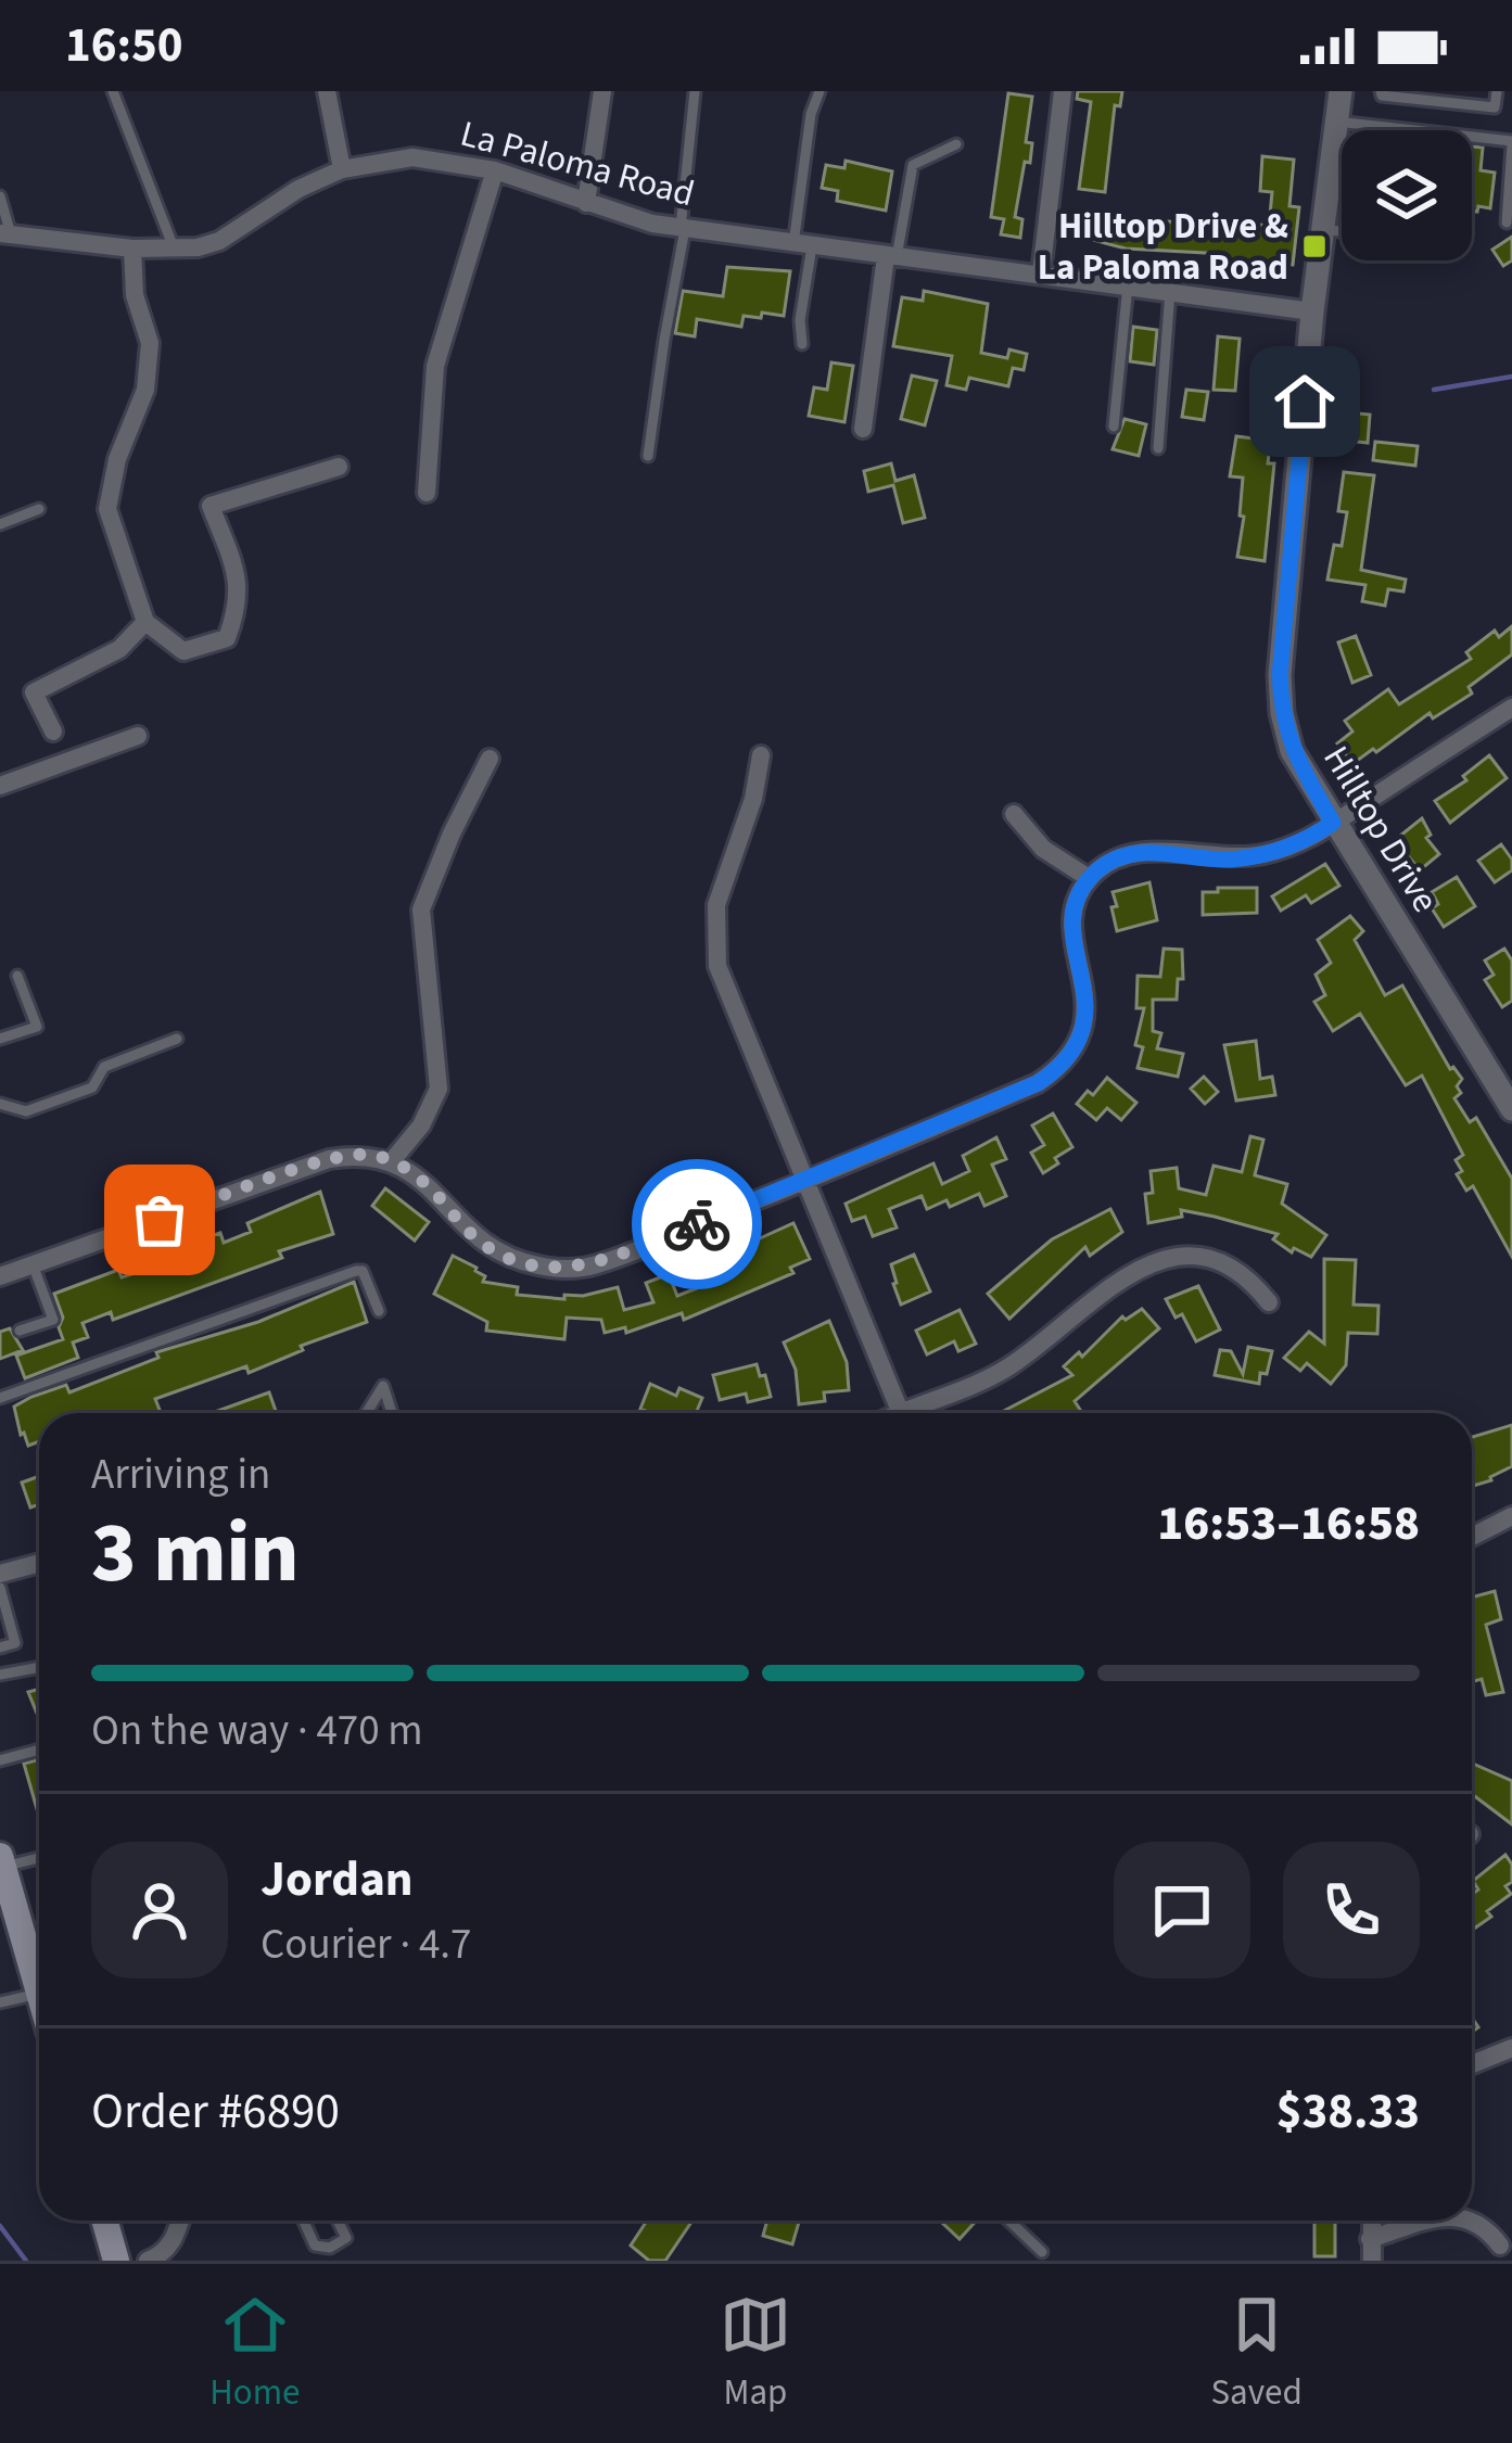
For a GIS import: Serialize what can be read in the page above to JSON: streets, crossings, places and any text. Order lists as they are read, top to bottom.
{
  "streets": {
    "street": ["La Paloma Road", "Hilltop Drive"]
  },
  "crossings": [
    ["La Paloma Road", "Hilltop Drive"]
  ],
  "places": {
    "transit": ["Hilltop Drive & La Paloma Road"]
  },
  "page": {
    "status": "16:50",
    "heading": ["3 min", "Arriving in", "16:53–16:58"],
    "panel": [
      "Jordan",
      "Courier · 4.7",
      "Order #6890",
      "$38.33"
    ],
    "bar": "On the way · 470 m",
    "tabs": ["Home", "Map", "Saved"]
  }
}
